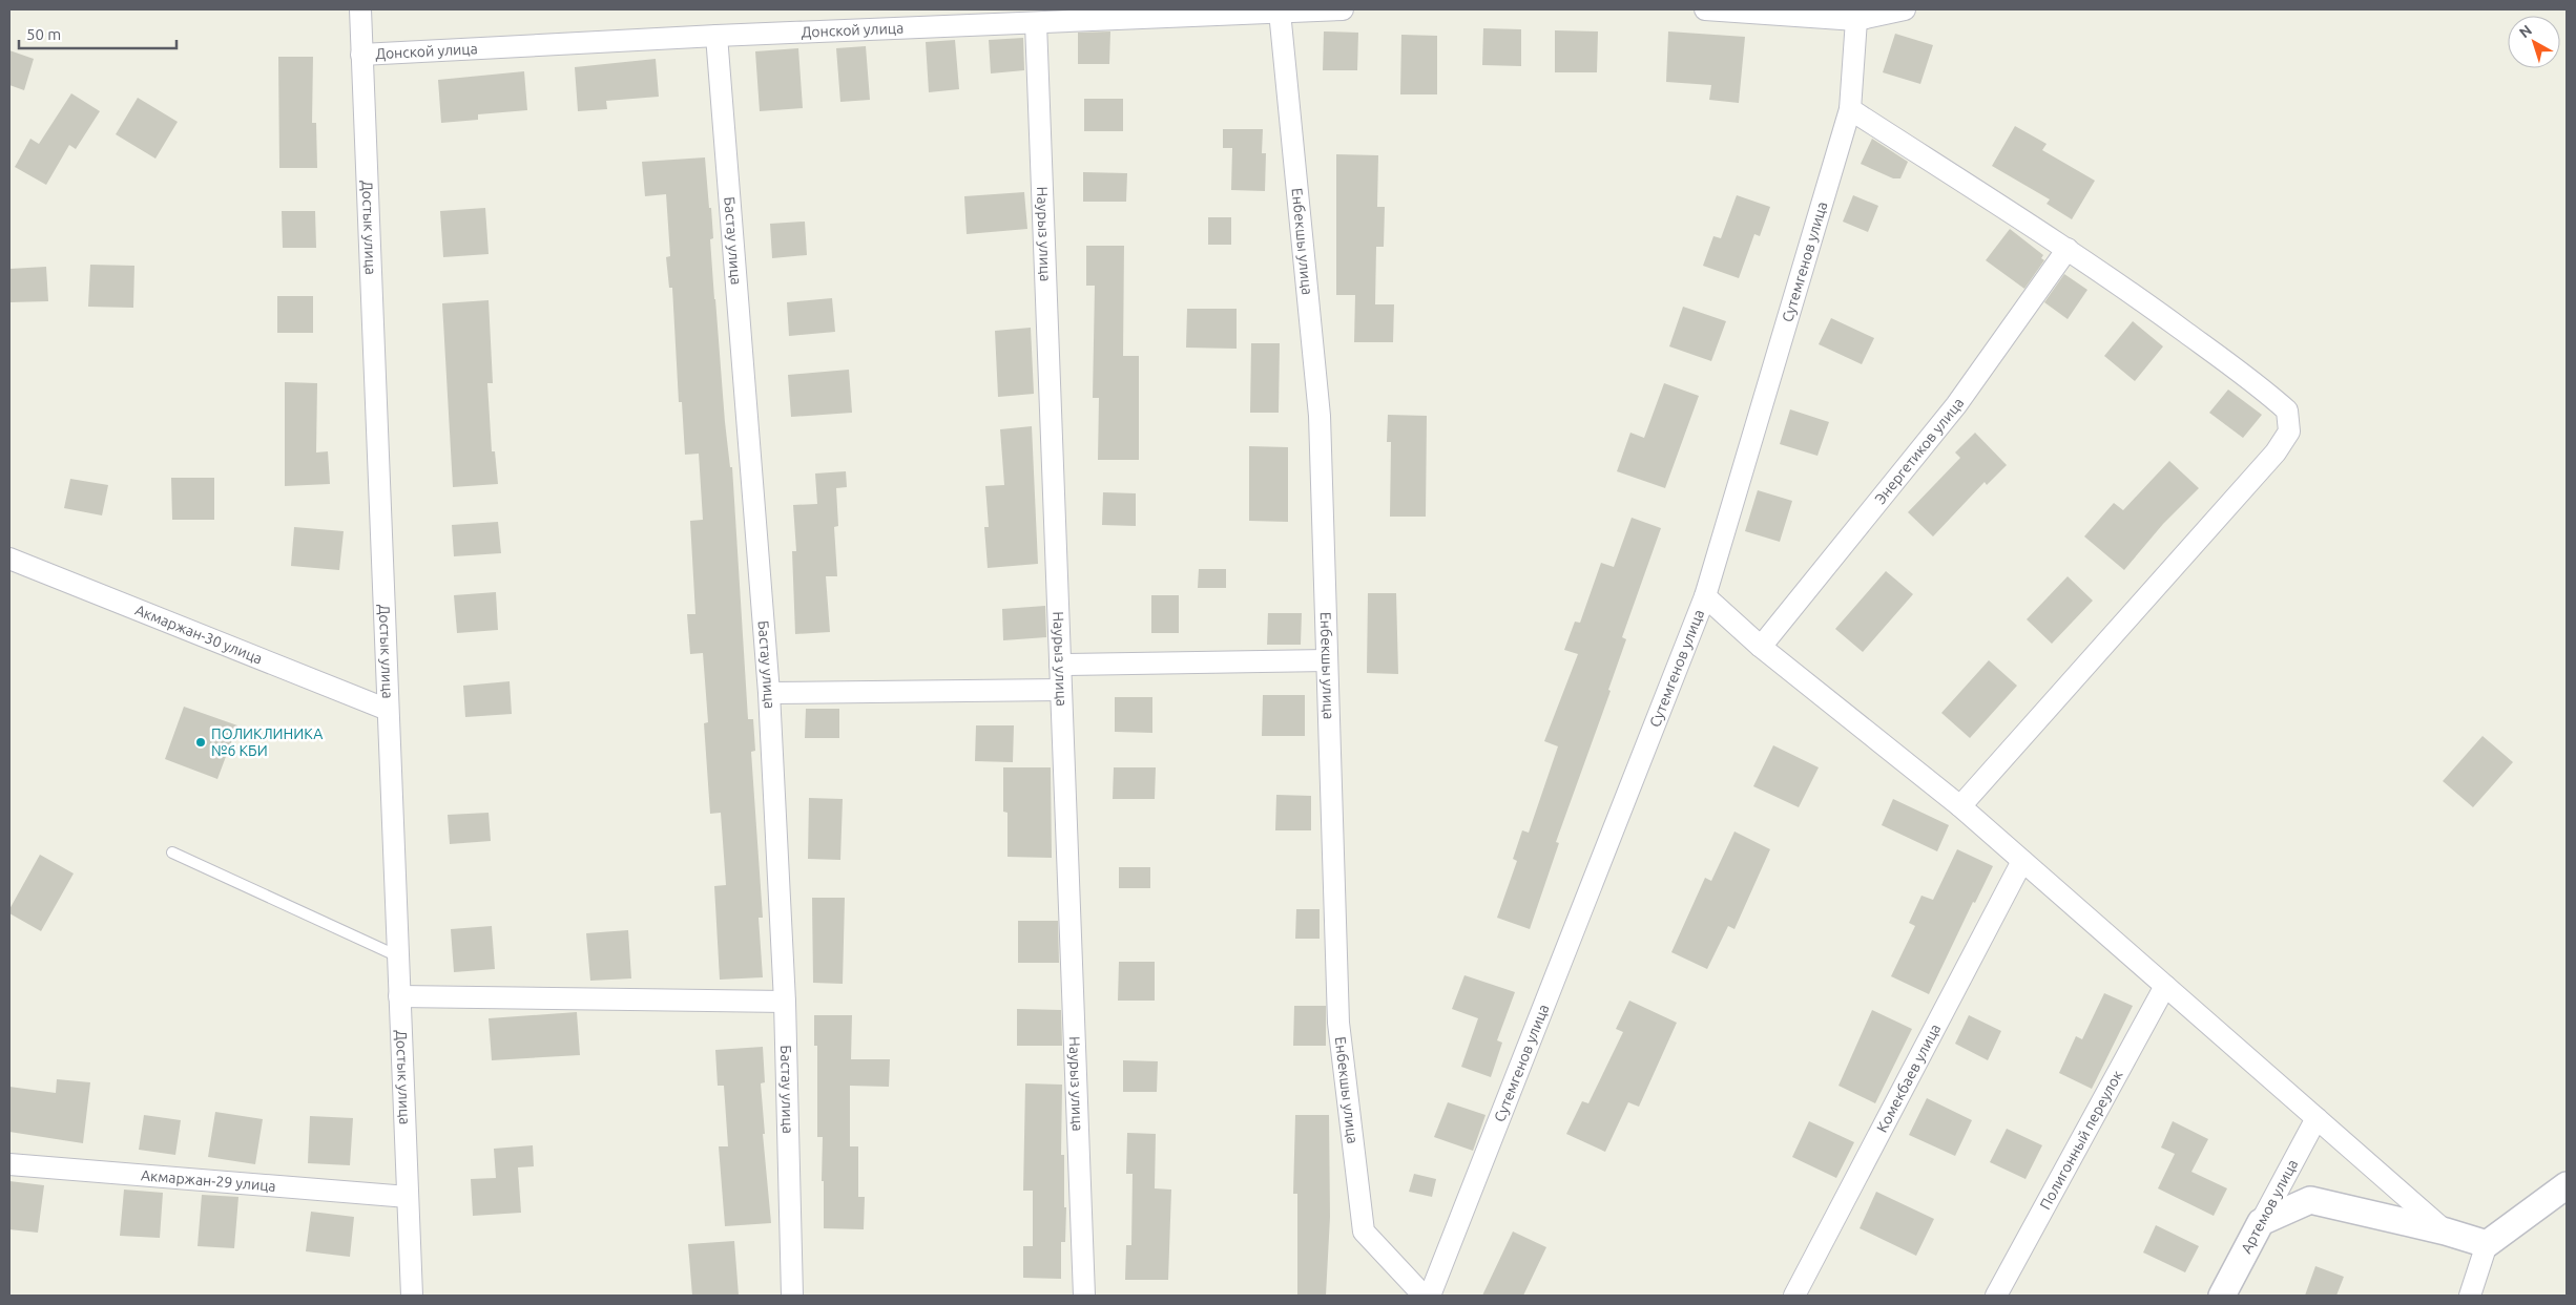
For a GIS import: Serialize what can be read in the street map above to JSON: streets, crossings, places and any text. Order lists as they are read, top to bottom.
{
  "streets": {
    "street": [
      "Донской улица",
      "Достык улица",
      "Наурыз улица",
      "Бастау улица",
      "Енбекшы улица",
      "Сутемгенов улица",
      "Энергетиков улица",
      "Акмаржан-30 улица",
      "Комекбаев улица",
      "Полигонный переулок",
      "Акмаржан-29 улица",
      "Артемов улица"
    ]
  },
  "crossings": [
    ["Донской улица", "Достык улица"],
    ["Донской улица", "Наурыз улица"],
    ["Донской улица", "Бастау улица"],
    ["Донской улица", "Енбекшы улица"],
    ["Достык улица", "Акмаржан-30 улица"],
    ["Достык улица", "Акмаржан-29 улица"]
  ],
  "places": ["ПОЛИКЛИНИКА №6 КБИ"],
  "scale_bar": "50 m",
  "north": "top left"
}
